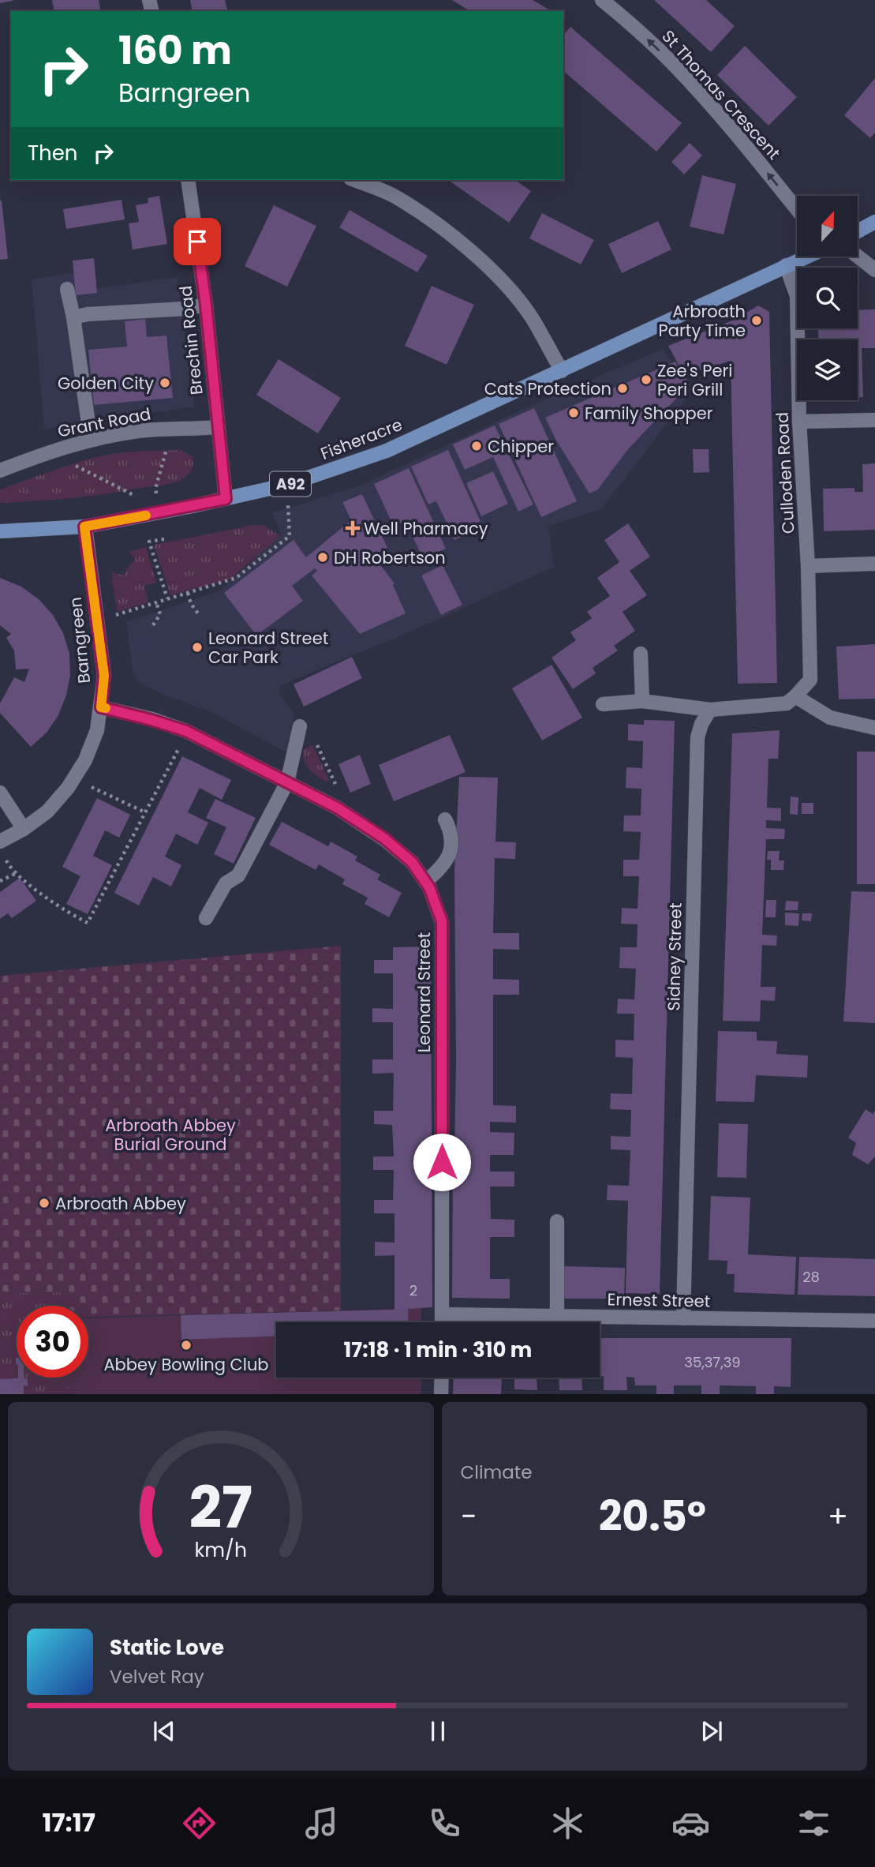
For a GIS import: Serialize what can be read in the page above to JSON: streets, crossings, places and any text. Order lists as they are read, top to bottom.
{
  "streets": {
    "main road": ["Fisheracre", "A92"],
    "street": [
      "St Thomas Crescent",
      "Brechin Road",
      "Grant Road",
      "Culloden Road",
      "Barngreen",
      "Sidney Street",
      "Leonard Street",
      "Ernest Street"
    ]
  },
  "crossings": [
    ["Brechin Road", "Grant Road"],
    ["Brechin Road", "Fisheracre"],
    ["Fisheracre", "A92"],
    ["Fisheracre", "Barngreen"],
    ["Culloden Road", "A92"],
    ["Barngreen", "Leonard Street"],
    ["Sidney Street", "Ernest Street"],
    ["Leonard Street", "Ernest Street"]
  ],
  "one_way": ["St Thomas Crescent"],
  "parks": ["Arbroath Abbey Burial Ground"],
  "places": {
    "other": [
      "Arbroath Party Time",
      "Zee's Peri Peri Grill",
      "Golden City",
      "Cats Protection",
      "Family Shopper",
      "Chipper",
      "DH Robertson",
      "Leonard Street Car Park",
      "Arbroath Abbey",
      "Abbey Bowling Club"
    ],
    "health": ["Well Pharmacy"]
  },
  "house_numbers": ["28", "2", "35,37,39"],
  "north": "top",
  "page": {
    "turn": ["160 m", "Barngreen"],
    "then": "Then",
    "limit": "30",
    "trip": "17:18 · 1 min · 310 m",
    "tile": "Climate",
    "heat": ["−", "20.5°", "+"],
    "song": ["Static Love", "Velvet Ray"],
    "tabs": "17:17",
    "gauge": ["27", "km/h"]
  }
}
